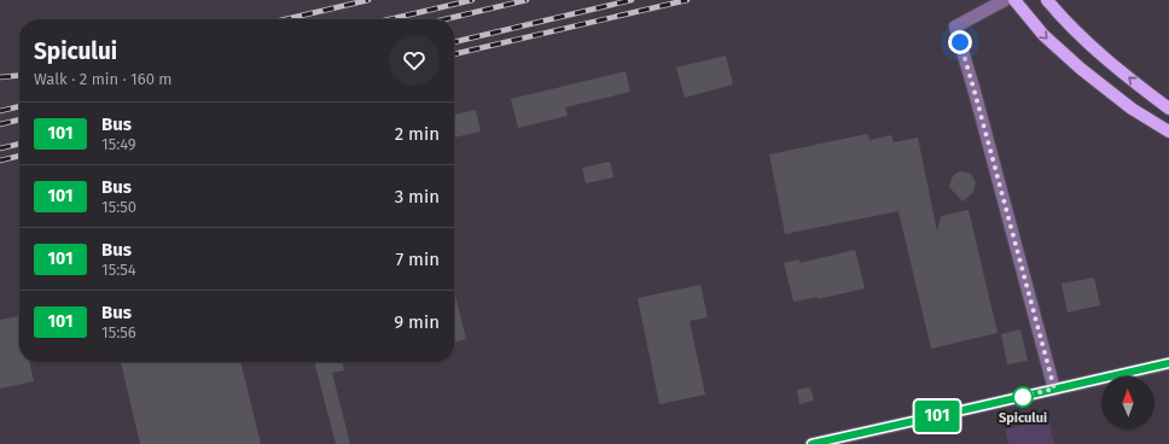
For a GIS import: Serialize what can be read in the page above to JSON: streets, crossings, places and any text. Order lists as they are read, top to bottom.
{
  "places": ["Spicului"],
  "lines": ["bus line 101"],
  "north": "top",
  "page": {
    "on_map": "101",
    "heading": ["Spicului", "Walk · 2 min · 160 m"],
    "list": [
      {
        "mark": "101",
        "name": "Bus",
        "note": "15:49",
        "value": "2 min"
      },
      {
        "mark": "101",
        "name": "Bus",
        "note": "15:50",
        "value": "3 min"
      },
      {
        "mark": "101",
        "name": "Bus",
        "note": "15:54",
        "value": "7 min"
      },
      {
        "mark": "101",
        "name": "Bus",
        "note": "15:56",
        "value": "9 min"
      }
    ]
  }
}
